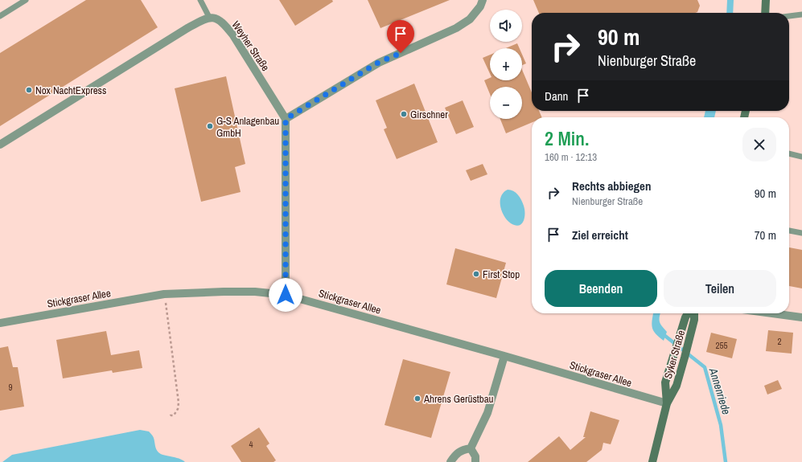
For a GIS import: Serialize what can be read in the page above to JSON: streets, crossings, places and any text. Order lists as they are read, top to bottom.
{
  "streets": {
    "main road": ["Syker Straße"],
    "street": ["Weyher Straße", "Stickgraser Allee"]
  },
  "crossings": [
    ["Stickgraser Allee", "Syker Straße"]
  ],
  "water": ["Annenriede"],
  "places": [
    "Nox NachtExpress",
    "Girschner",
    "G-S Anlagenbau GmbH",
    "First Stop",
    "Ahrens Gerüstbau"
  ],
  "house_numbers": [
    "2",
    "255",
    "9",
    "4"
  ],
  "page": {
    "map_buttons": ["+", "−"],
    "turn": ["90 m", "Nienburger Straße"],
    "then": "Dann",
    "heading": ["2 Min.", "160 m · 12:13"],
    "list": [
      {
        "name": "Rechts abbiegen",
        "note": "Nienburger Straße",
        "value": "90 m"
      },
      {
        "name": "Ziel erreicht",
        "value": "70 m"
      }
    ],
    "buttons": ["Beenden", "Teilen"]
  }
}
